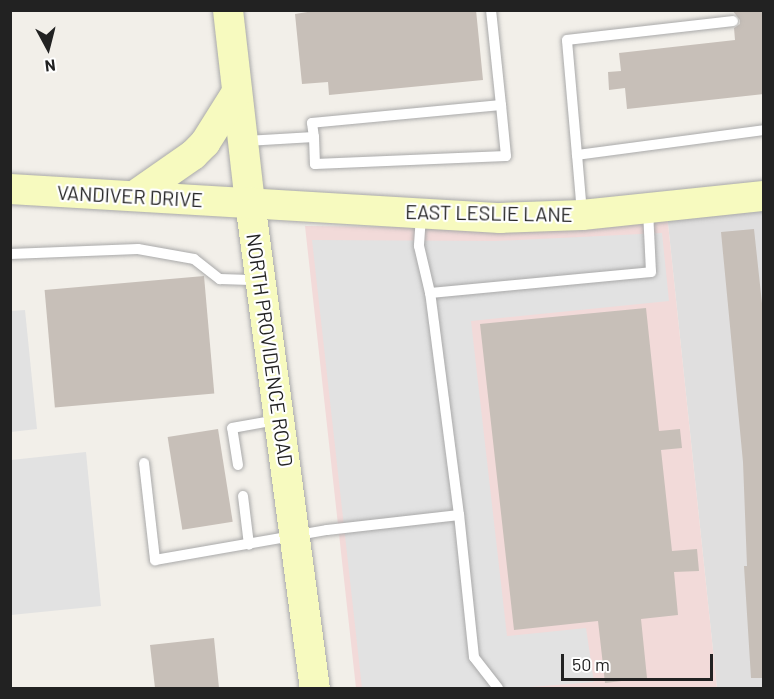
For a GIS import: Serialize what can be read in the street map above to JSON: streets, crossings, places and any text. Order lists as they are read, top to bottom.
{
  "streets": {
    "street": ["VANDIVER DRIVE", "EAST LESLIE LANE", "NORTH PROVIDENCE ROAD"]
  },
  "crossings": [
    ["VANDIVER DRIVE", "EAST LESLIE LANE"],
    ["VANDIVER DRIVE", "NORTH PROVIDENCE ROAD"],
    ["EAST LESLIE LANE", "NORTH PROVIDENCE ROAD"]
  ],
  "scale_bar": "50 m",
  "north": "bottom"
}
